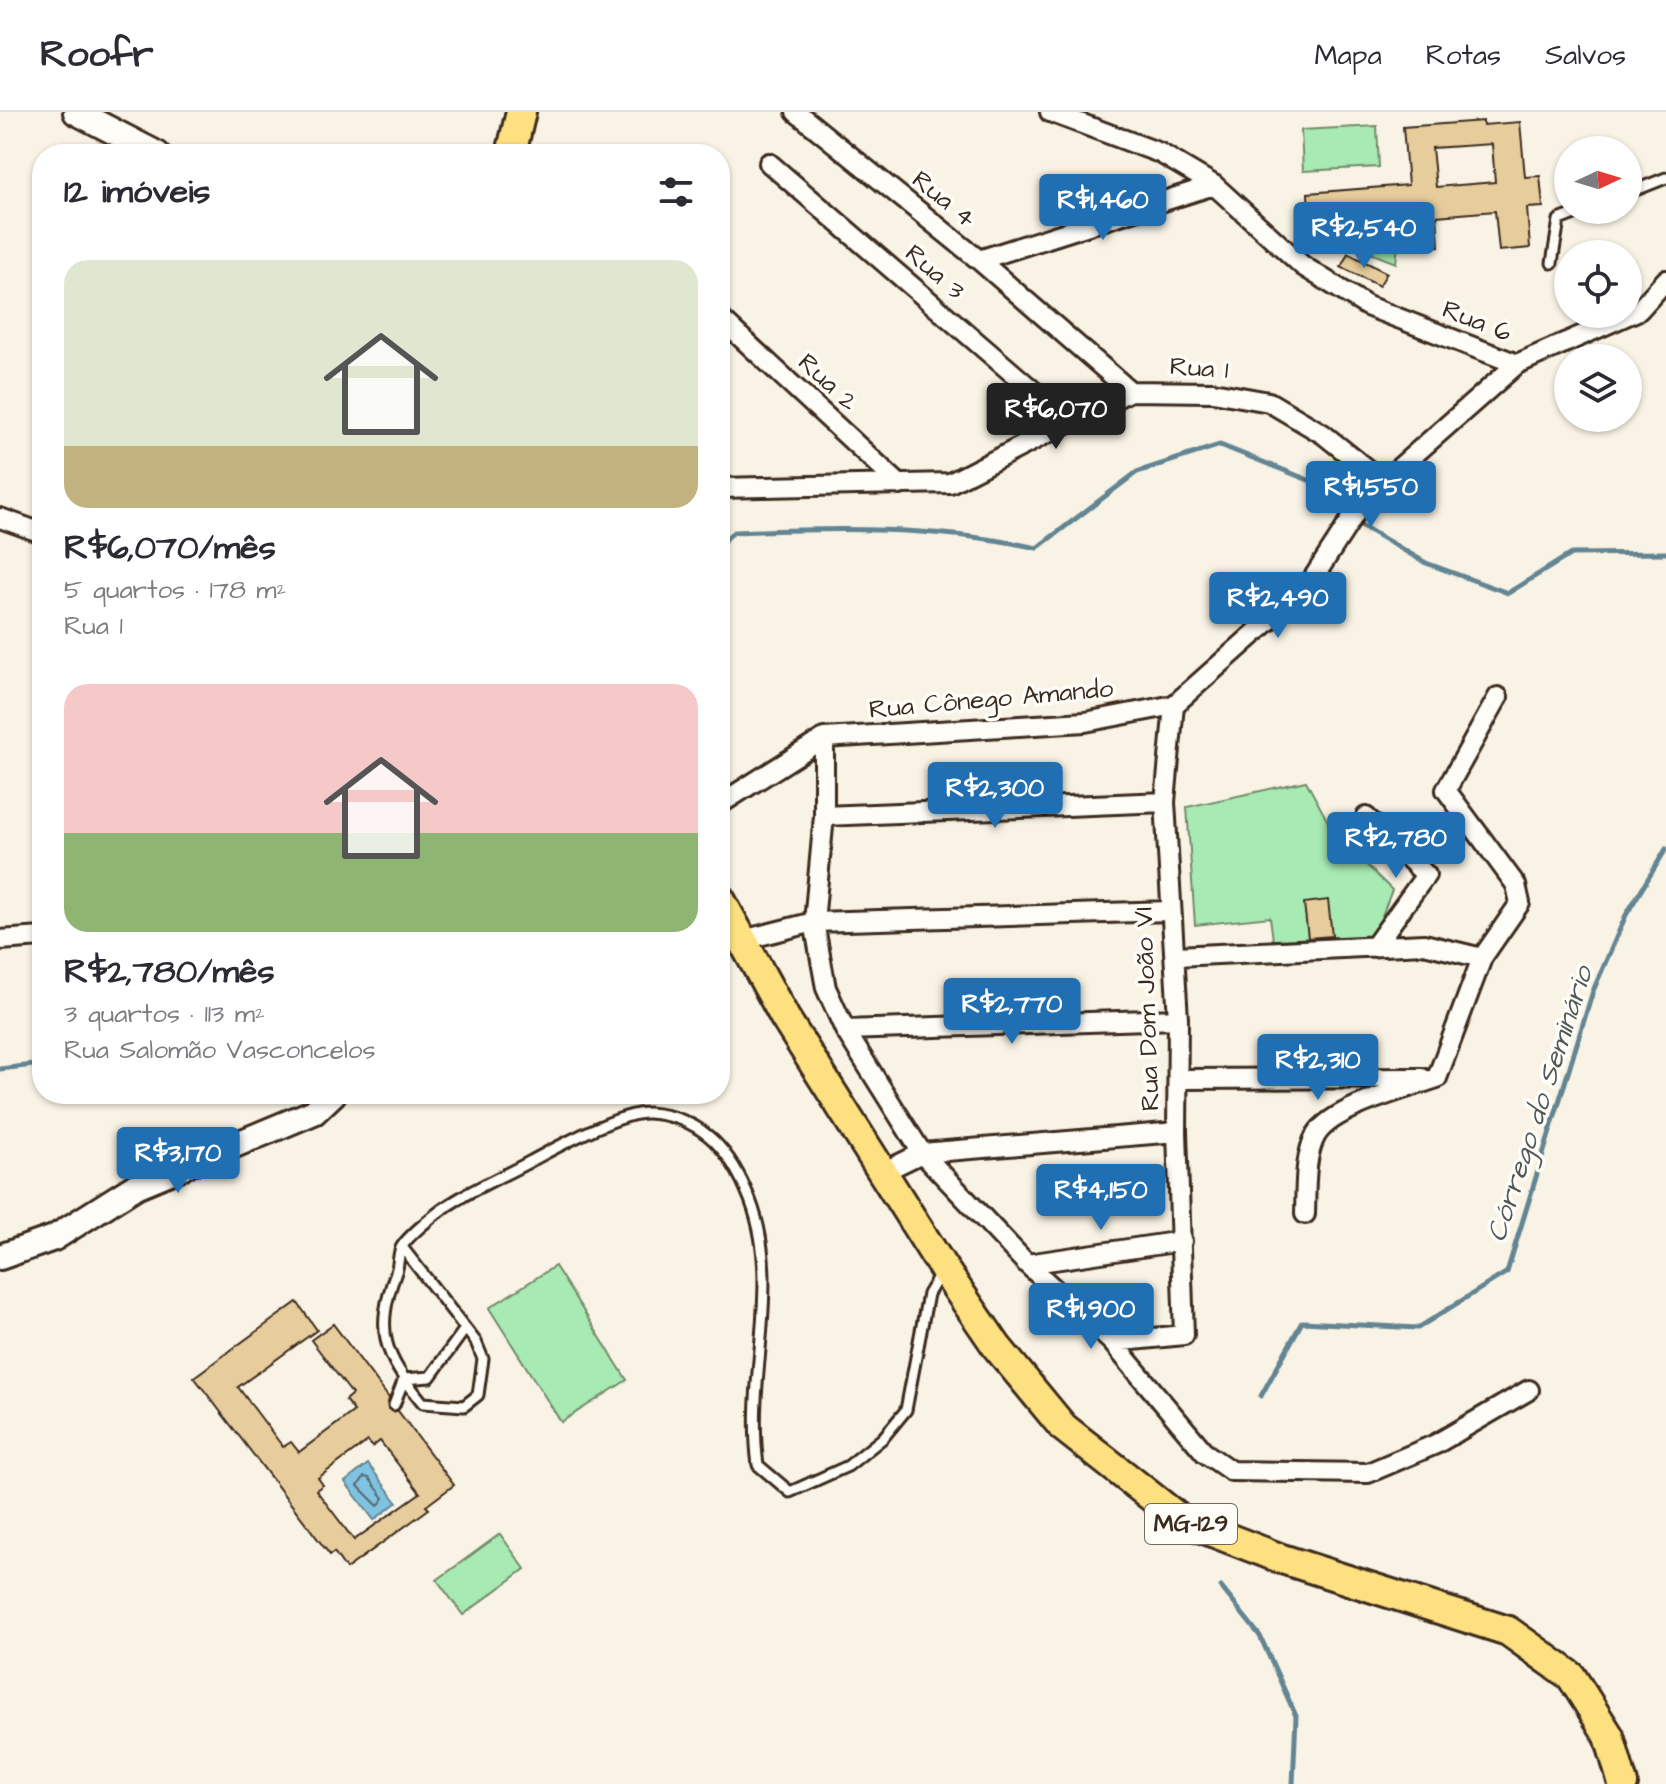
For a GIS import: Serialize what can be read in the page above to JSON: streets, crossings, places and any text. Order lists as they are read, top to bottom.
{
  "streets": {
    "main road": ["MG-129"],
    "street": [
      "Rua 4",
      "Rua 3",
      "Rua 6",
      "Rua 1",
      "Rua 2",
      "Rua Cônego Amando",
      "Rua Dom João VI"
    ]
  },
  "crossings": [
    ["Rua 4", "Rua 1"],
    ["Rua 3", "Rua 1"],
    ["Rua 1", "Rua 2"],
    ["Rua Cônego Amando", "Rua Dom João VI"]
  ],
  "water": ["Córrego do Seminário"],
  "north": "right",
  "page": {
    "header": "Roofr",
    "nav": ["Mapa", "Rotas", "Salvos"],
    "heading": "12 imóveis",
    "price": [
      "R$1,460",
      "R$2,540",
      "R$6,070",
      "R$1,550",
      "R$2,490",
      "R$2,300",
      "R$2,780",
      "R$2,770",
      "R$2,310",
      "R$3,170",
      "R$4,150",
      "R$1,900"
    ],
    "list": [
      {
        "name": "R$6,070/mês",
        "note": "5 quartos · 178 m² · Rua 1"
      },
      {
        "name": "R$2,780/mês",
        "note": "3 quartos · 113 m² · Rua Salomão Vasconcelos"
      }
    ]
  }
}
